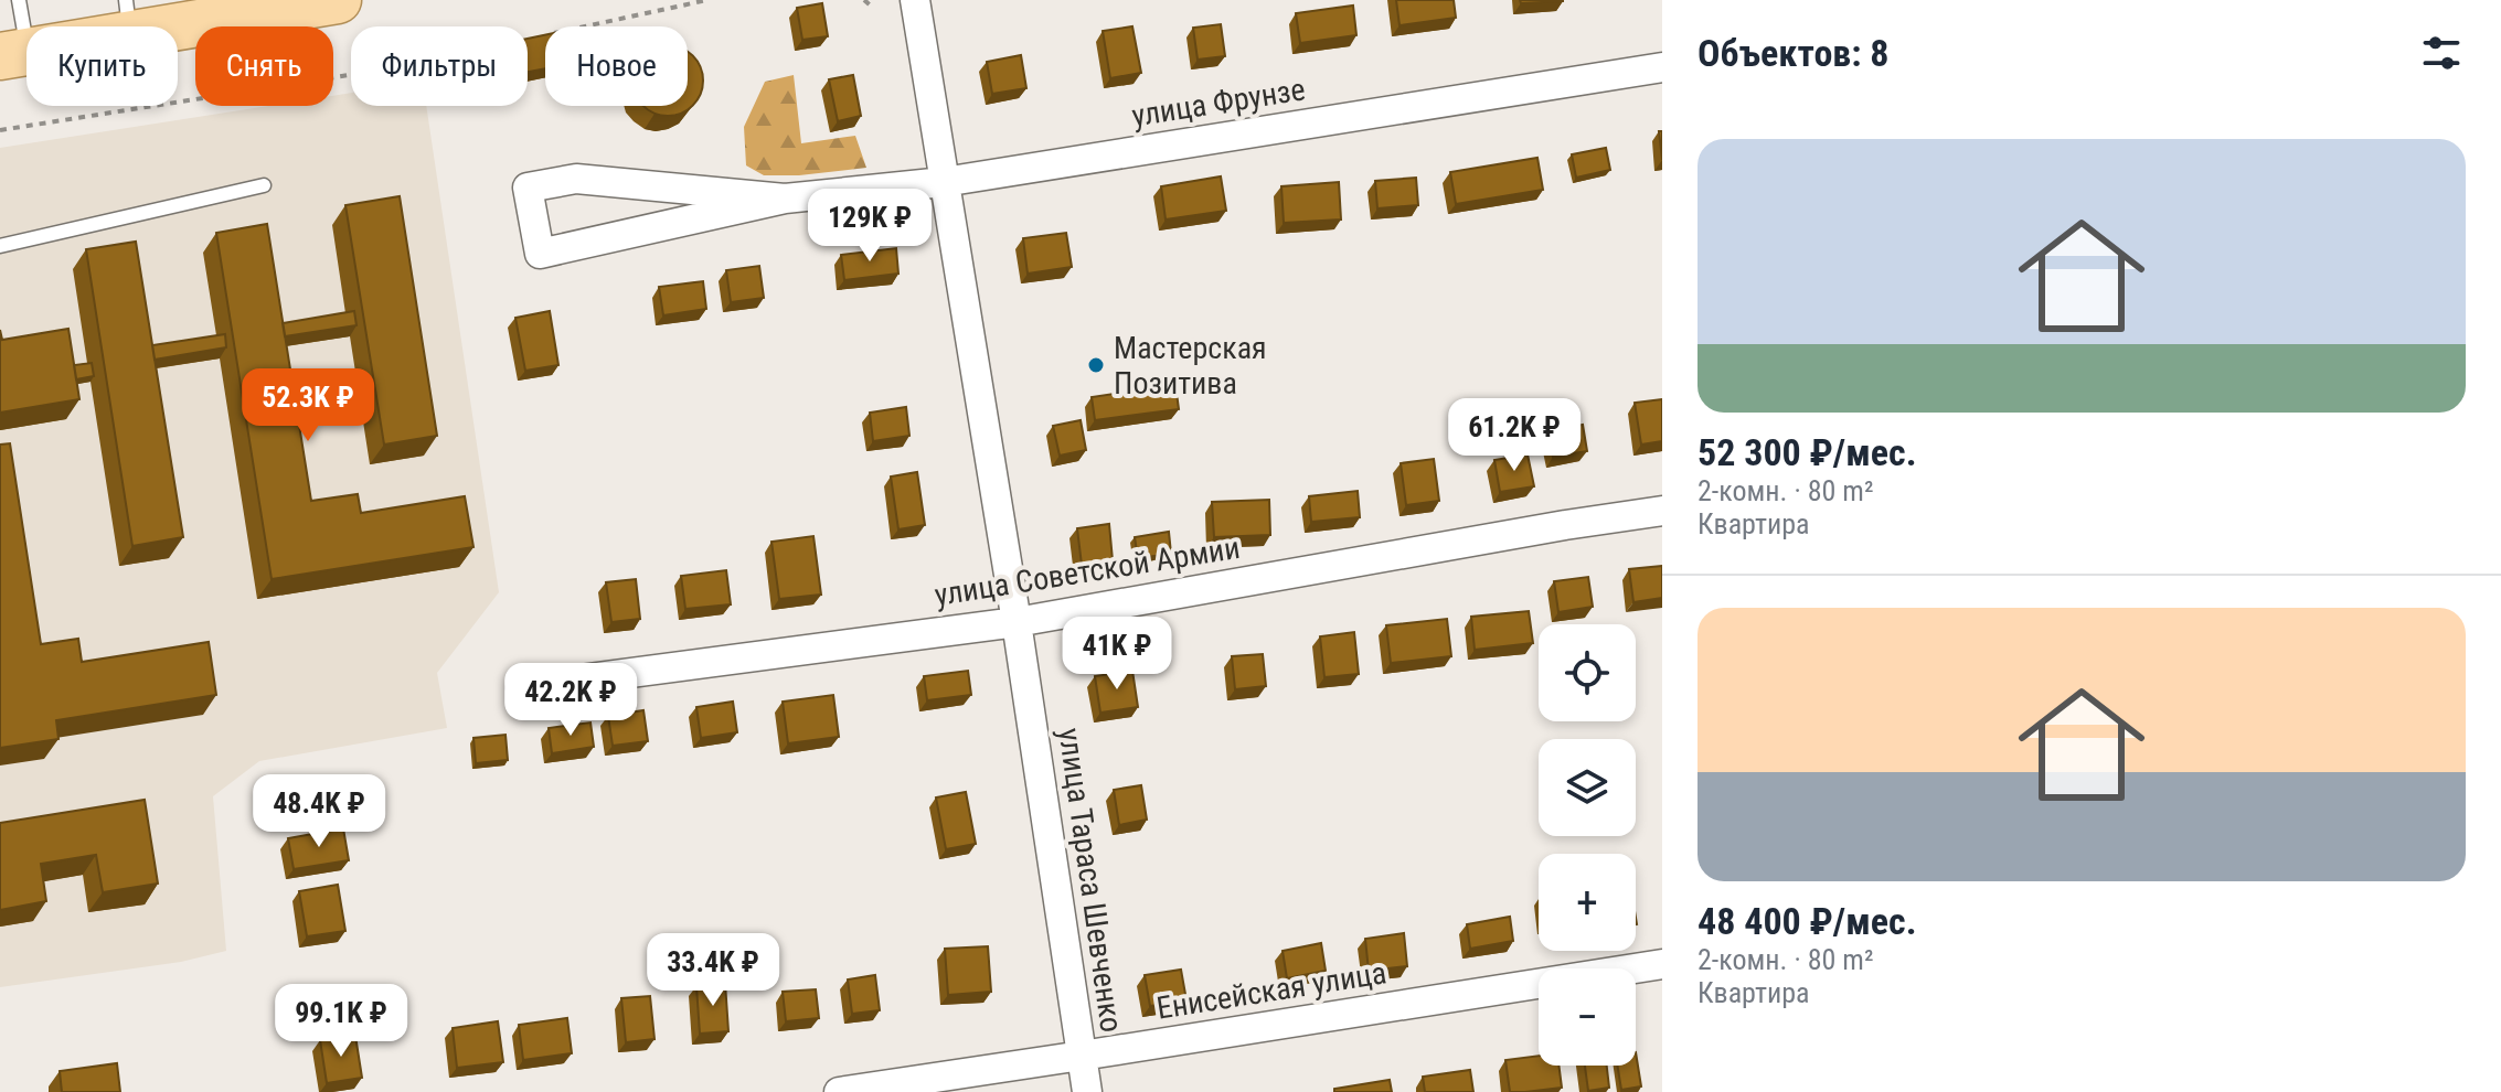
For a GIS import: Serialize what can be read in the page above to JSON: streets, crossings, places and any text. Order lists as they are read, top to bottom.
{
  "streets": {
    "street": [
      "улица Фрунзе",
      "улица Советской Армии",
      "улица Тараса Шевченко",
      "Енисейская улица"
    ]
  },
  "crossings": [
    ["улица Фрунзе", "улица Тараса Шевченко"],
    ["улица Советской Армии", "улица Тараса Шевченко"],
    ["улица Тараса Шевченко", "Енисейская улица"]
  ],
  "places": ["Мастерская Позитива"],
  "page": {
    "heading": "Объектов: 8",
    "chip": [
      "Купить",
      "Снять",
      "Фильтры",
      "Новое"
    ],
    "list": [
      {
        "name": "52 300 ₽/мес.",
        "note": "2-комн. · 80 m² · Квартира"
      },
      {
        "name": "48 400 ₽/мес.",
        "note": "2-комн. · 80 m² · Квартира"
      }
    ],
    "price": [
      "129K ₽",
      "52.3K ₽",
      "61.2K ₽",
      "41K ₽",
      "42.2K ₽",
      "48.4K ₽",
      "33.4K ₽",
      "99.1K ₽"
    ],
    "map_buttons": ["+", "−"]
  }
}
